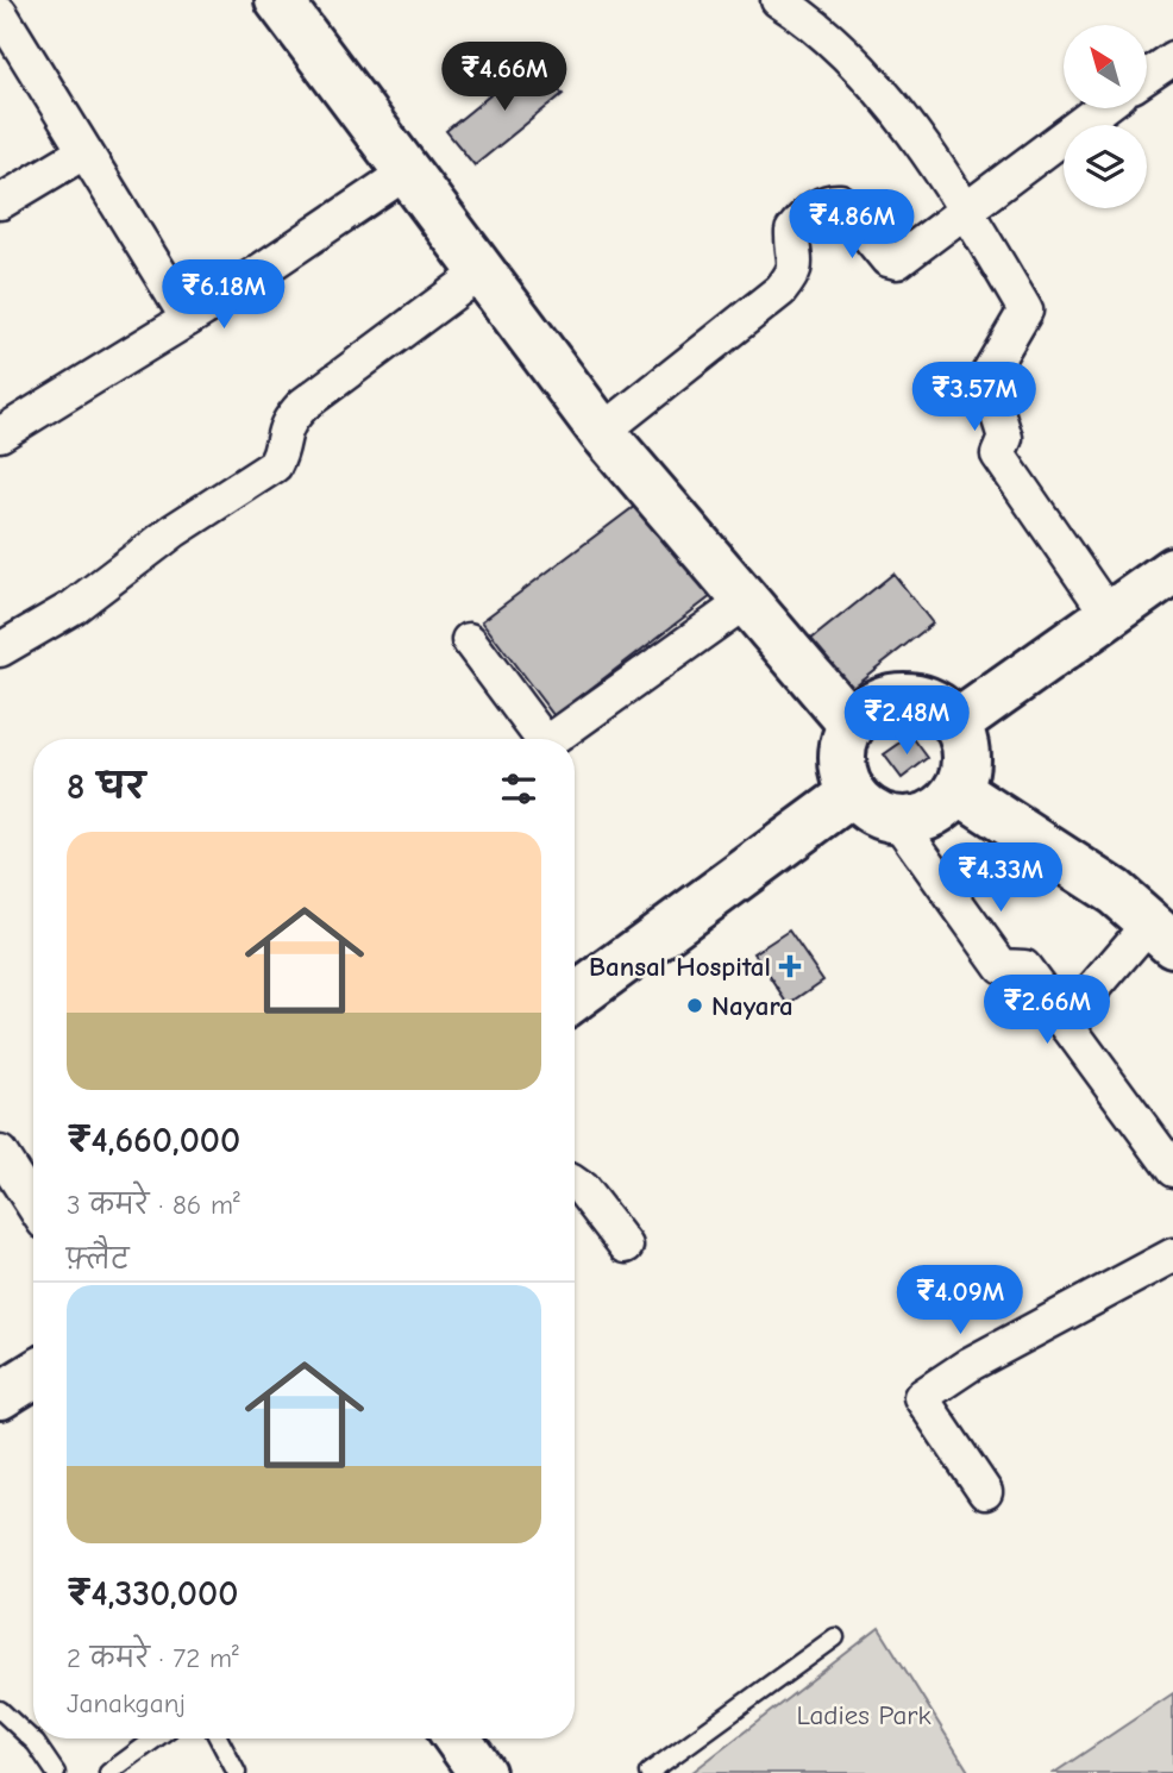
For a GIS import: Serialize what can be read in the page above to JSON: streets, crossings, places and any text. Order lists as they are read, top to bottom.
{
  "parks": ["Ladies Park"],
  "places": {
    "health": ["Bansal Hospital"],
    "other": ["Nayara"]
  },
  "north": "top left",
  "page": {
    "price": [
      "₹4.66M",
      "₹4.86M",
      "₹6.18M",
      "₹3.57M",
      "₹2.48M",
      "₹4.33M",
      "₹2.66M",
      "₹4.09M"
    ],
    "heading": "8 घर",
    "list": [
      {
        "name": "₹4,660,000",
        "note": "3 कमरे · 86 m² · फ़्लैट"
      },
      {
        "name": "₹4,330,000",
        "note": "2 कमरे · 72 m² · Janakganj"
      }
    ]
  }
}
